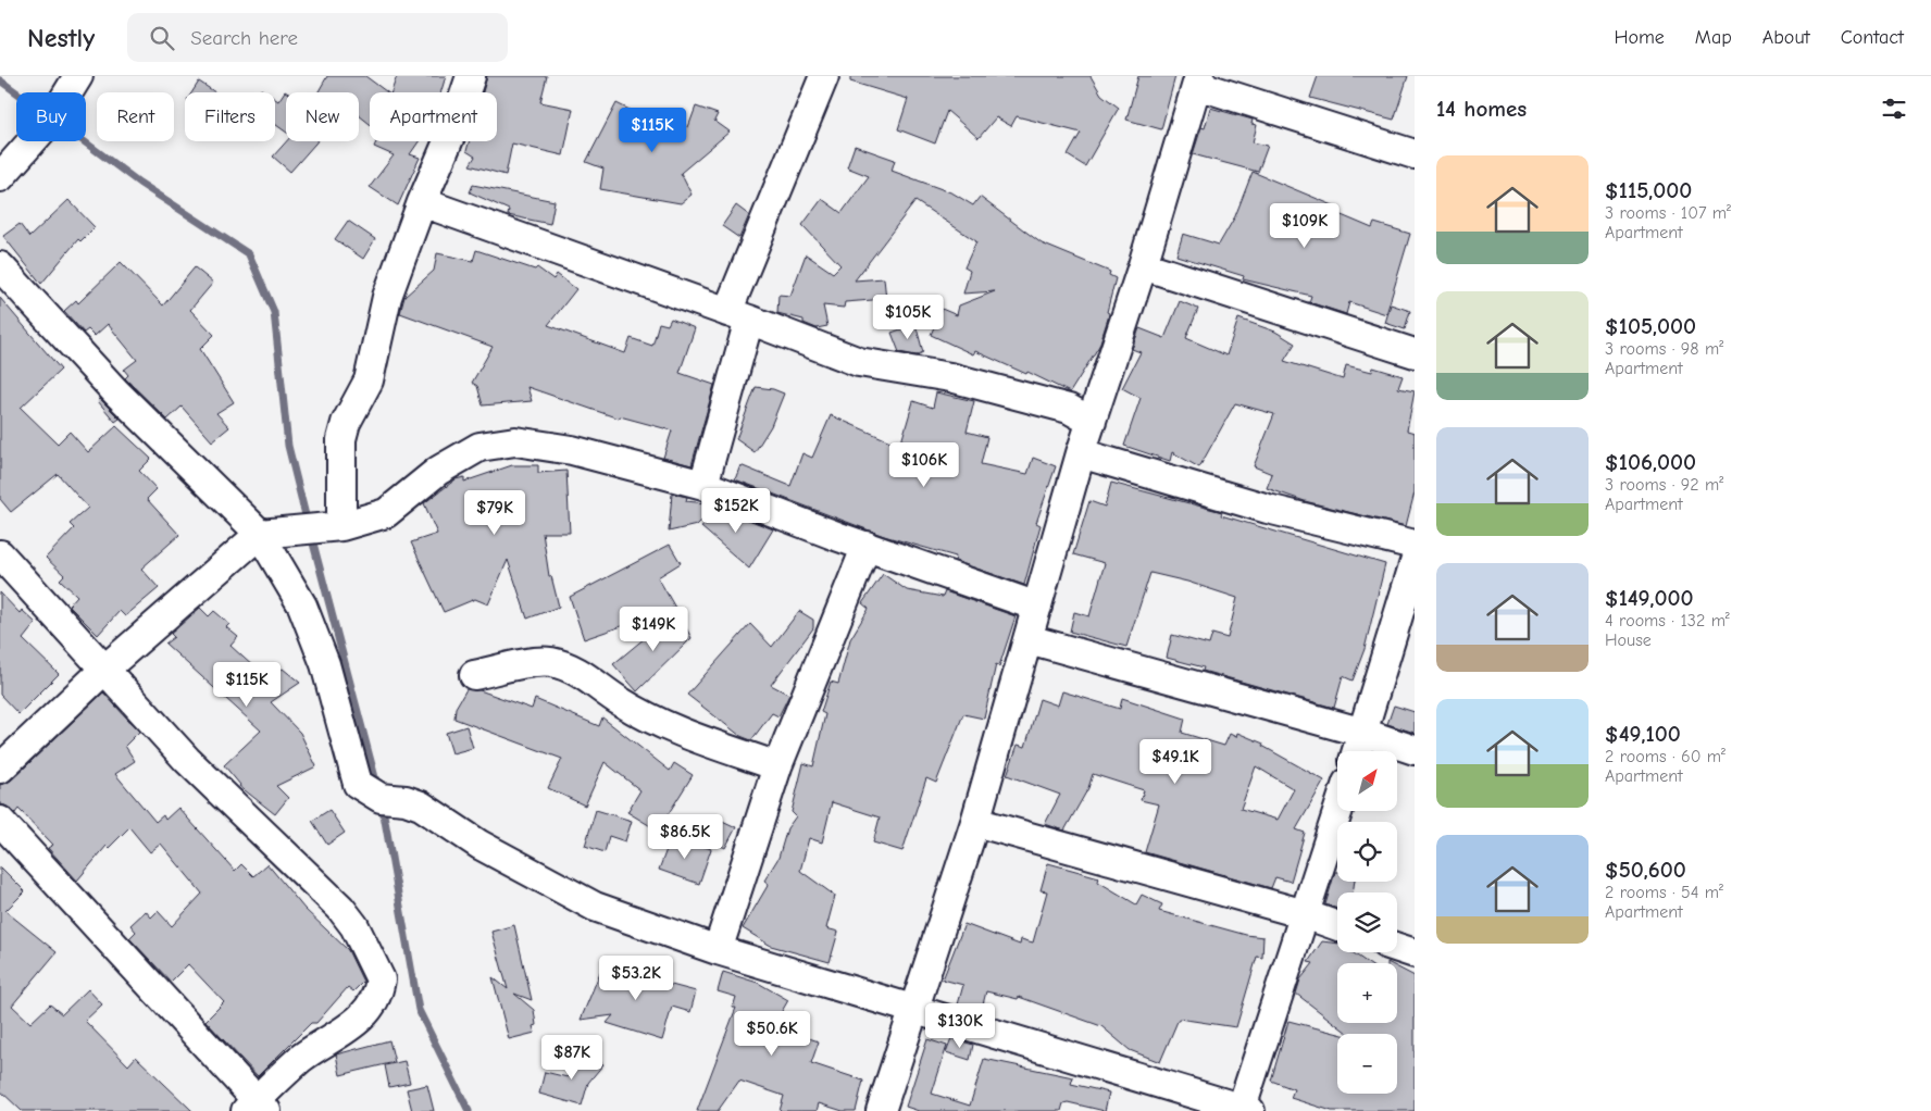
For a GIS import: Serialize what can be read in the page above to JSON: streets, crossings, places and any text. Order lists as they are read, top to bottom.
{
  "north": "top right",
  "page": {
    "header": "Nestly",
    "search": "Search here",
    "nav": [
      "Home",
      "Map",
      "About",
      "Contact"
    ],
    "heading": "14 homes",
    "chip": [
      "Buy",
      "Rent",
      "Filters",
      "New",
      "Apartment"
    ],
    "price": [
      "$115K",
      "$109K",
      "$105K",
      "$106K",
      "$152K",
      "$79K",
      "$149K",
      "$115K",
      "$49.1K",
      "$86.5K",
      "$53.2K",
      "$130K",
      "$50.6K",
      "$87K"
    ],
    "list": [
      {
        "name": "$115,000",
        "note": "3 rooms · 107 m² · Apartment"
      },
      {
        "name": "$105,000",
        "note": "3 rooms · 98 m² · Apartment"
      },
      {
        "name": "$106,000",
        "note": "3 rooms · 92 m² · Apartment"
      },
      {
        "name": "$149,000",
        "note": "4 rooms · 132 m² · House"
      },
      {
        "name": "$49,100",
        "note": "2 rooms · 60 m² · Apartment"
      },
      {
        "name": "$50,600",
        "note": "2 rooms · 54 m² · Apartment"
      }
    ],
    "map_buttons": ["+", "−"]
  }
}
